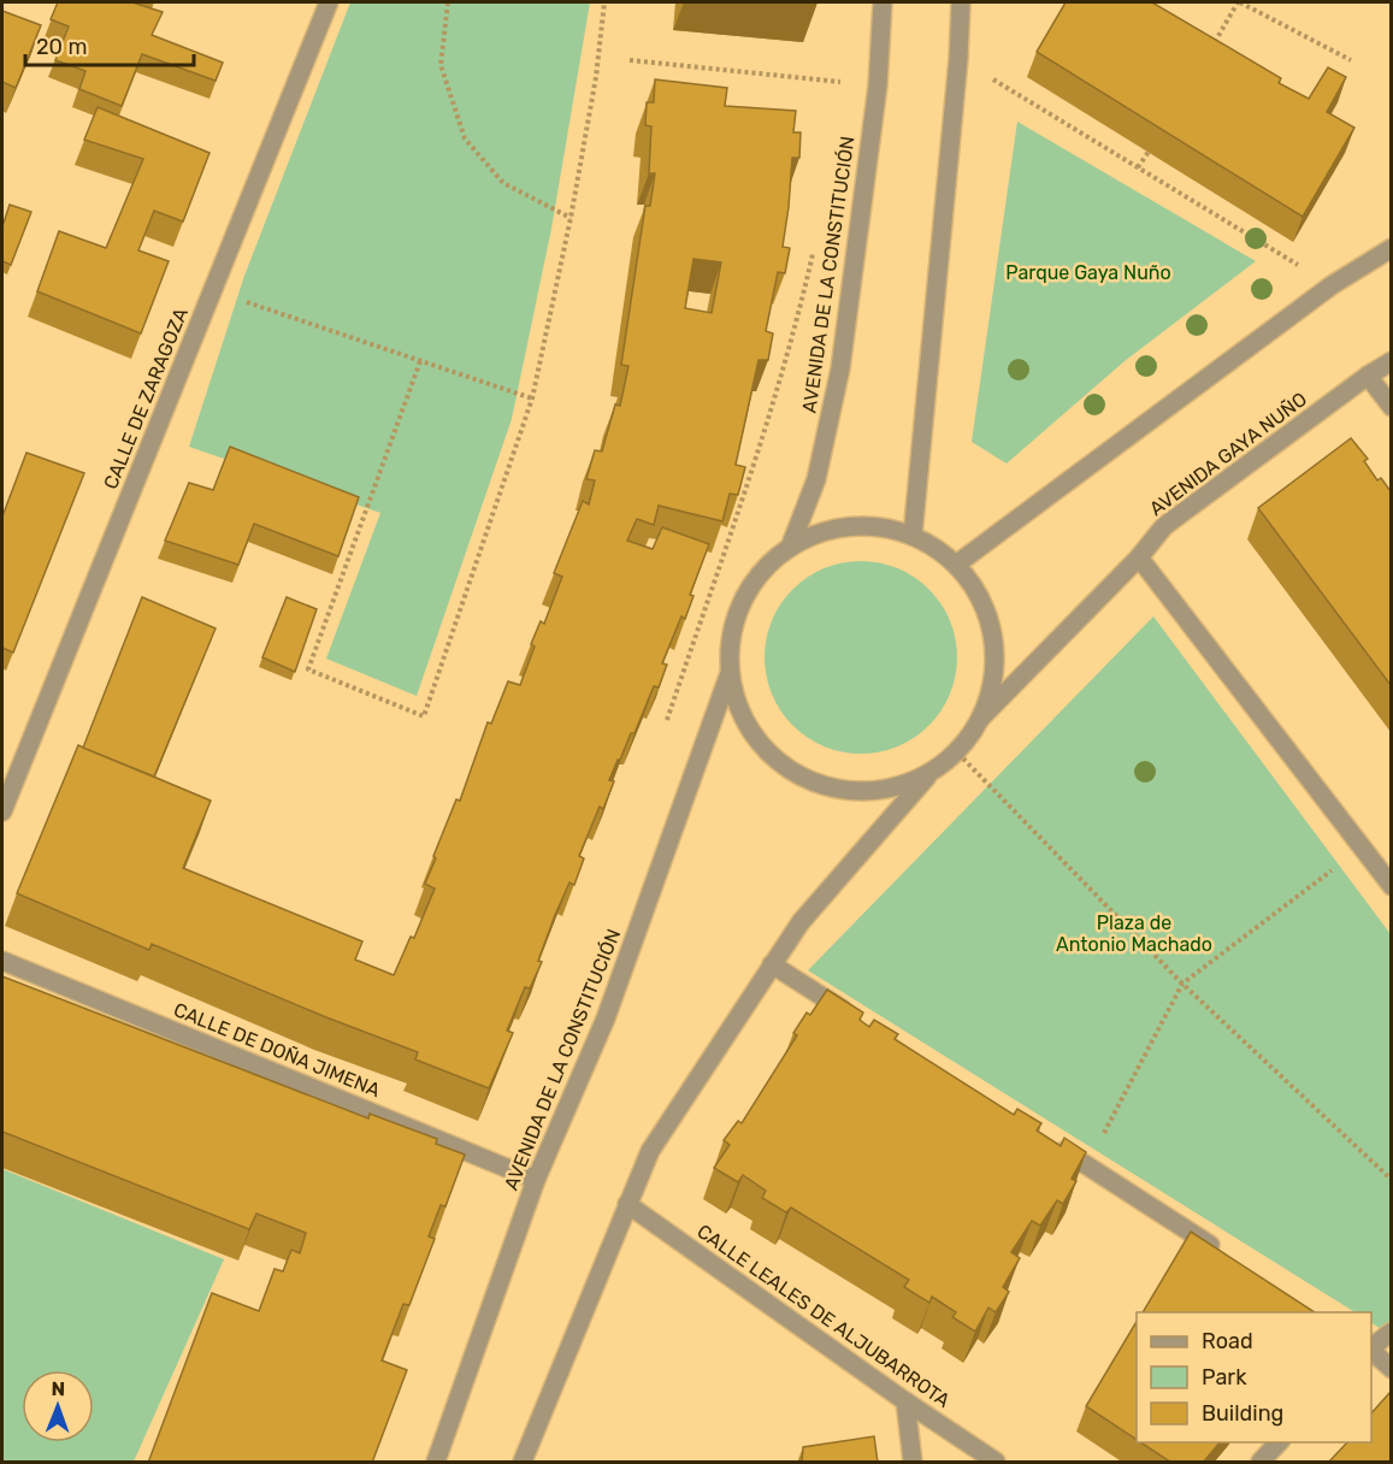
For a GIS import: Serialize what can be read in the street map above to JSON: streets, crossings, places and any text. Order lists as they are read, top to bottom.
{
  "streets": {
    "street": [
      "AVENIDA DE LA CONSTITUCIÓN",
      "CALLE DE ZARAGOZA",
      "AVENIDA GAYA NUÑO",
      "CALLE DE DOÑA JIMENA",
      "CALLE LEALES DE ALJUBARROTA"
    ]
  },
  "crossings": [
    ["AVENIDA DE LA CONSTITUCIÓN", "CALLE DE DOÑA JIMENA"]
  ],
  "parks": ["Parque Gaya Nuño", "Plaza de Antonio Machado"],
  "legend": ["Road", "Park", "Building"],
  "scale_bar": "20 m",
  "north": "top"
}
